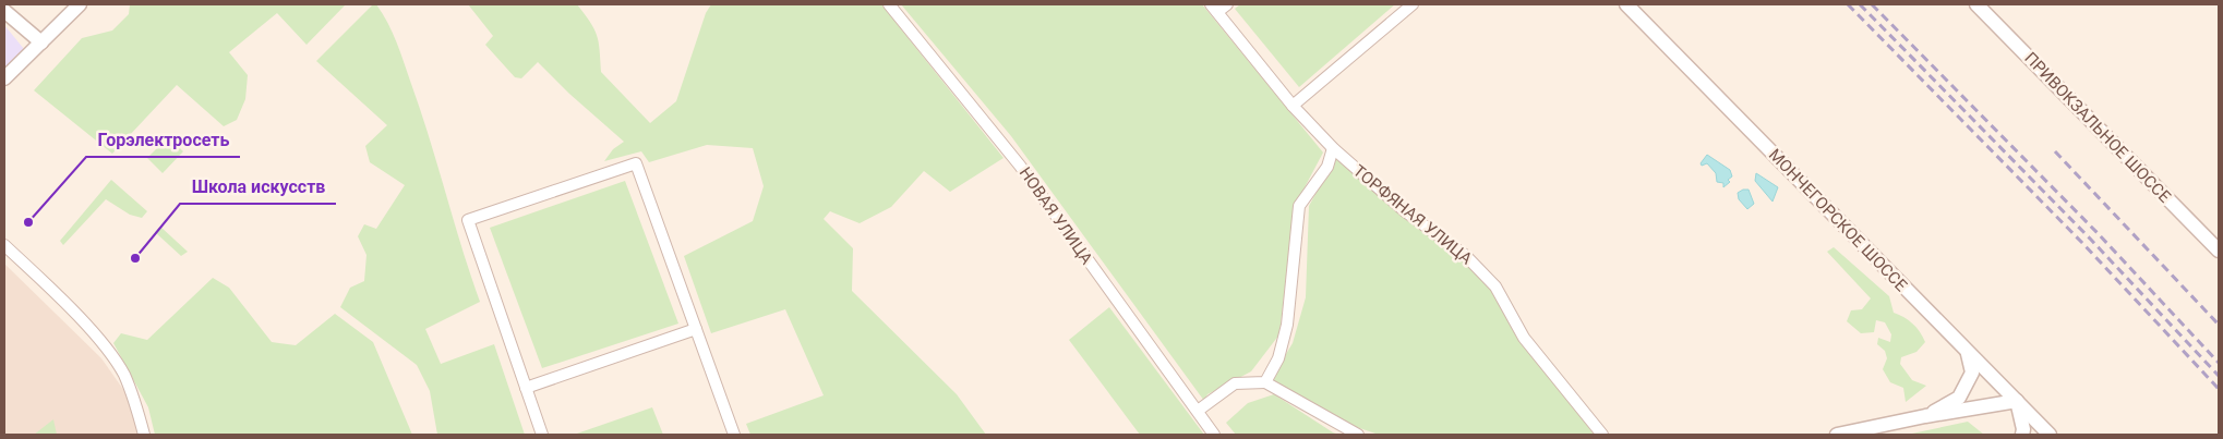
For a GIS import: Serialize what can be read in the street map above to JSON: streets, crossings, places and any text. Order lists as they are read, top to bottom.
{
  "streets": {
    "street": [
      "ПРИВОКЗАЛЬНОЕ ШОССЕ",
      "ТОРФЯНАЯ УЛИЦА",
      "НОВАЯ УЛИЦА",
      "МОНЧЕГОРСКОЕ ШОССЕ"
    ]
  },
  "places": ["Горэлектросеть", "Школа искусств"]
}
